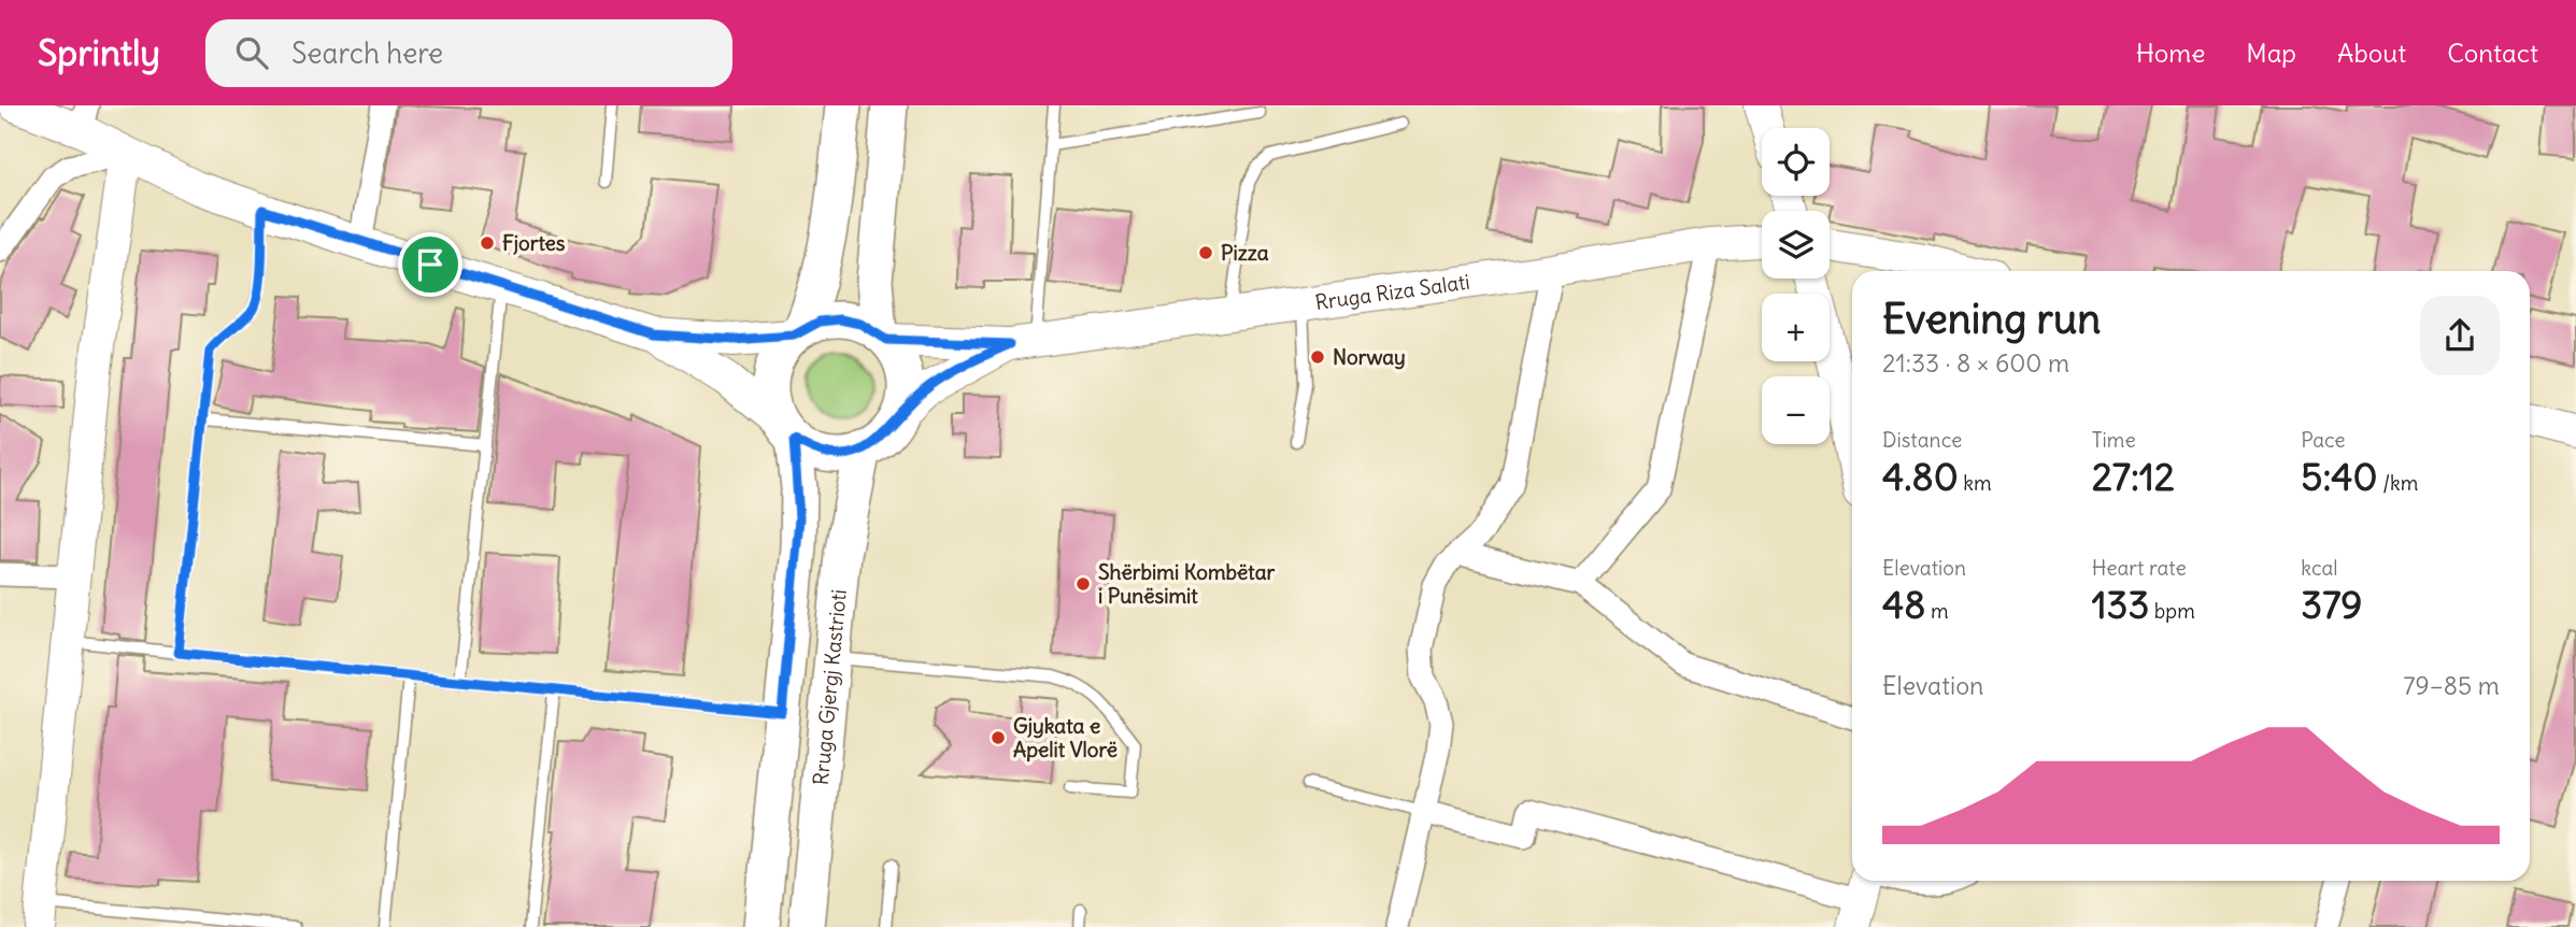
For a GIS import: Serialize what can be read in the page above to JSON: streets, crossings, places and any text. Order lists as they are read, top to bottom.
{
  "streets": {
    "main road": ["Rruga Gjergj Kastrioti"],
    "street": ["Rruga Riza Salati"]
  },
  "places": [
    "Fjortes",
    "Pizza",
    "Norway",
    "Shërbimi Kombëtar i Punësimit",
    "Gjykata e Apelit Vlorë"
  ],
  "page": {
    "header": "Sprintly",
    "search": "Search here",
    "nav": [
      "Home",
      "Map",
      "About",
      "Contact"
    ],
    "map_buttons": ["+", "−"],
    "heading": ["Evening run", "21:33 · 8 × 600 m"],
    "stats": [
      ["Distance", "4.80 km"],
      ["Time", "27:12"],
      ["Pace", "5:40 /km"],
      ["Elevation", "48 m"],
      ["Heart rate", "133 bpm"],
      ["kcal", "379"]
    ],
    "chart": ["Elevation", "79–85 m"]
  }
}
